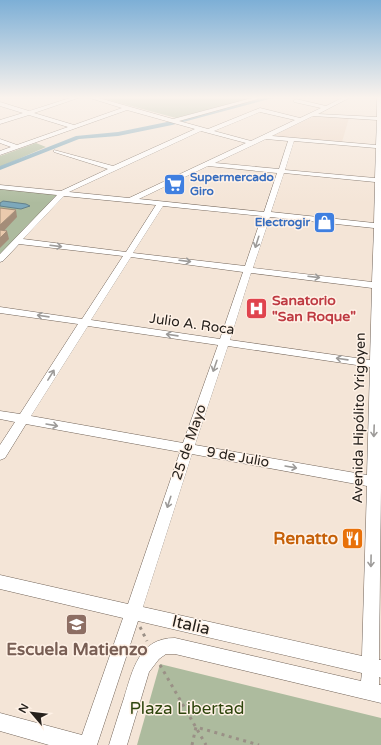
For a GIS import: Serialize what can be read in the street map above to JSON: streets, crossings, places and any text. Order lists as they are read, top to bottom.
{
  "streets": {
    "street": [
      "Julio A. Roca",
      "Avenida Hipólito Yrigoyen",
      "25 de Mayo",
      "9 de Julio",
      "Italia"
    ]
  },
  "crossings": [
    ["Julio A. Roca", "Avenida Hipólito Yrigoyen"],
    ["Julio A. Roca", "25 de Mayo"],
    ["Avenida Hipólito Yrigoyen", "9 de Julio"],
    ["Avenida Hipólito Yrigoyen", "Italia"],
    ["25 de Mayo", "9 de Julio"],
    ["25 de Mayo", "Italia"]
  ],
  "one_way": ["Avenida Hipólito Yrigoyen", "25 de Mayo", "9 de Julio"],
  "parks": ["Plaza Libertad"],
  "places": {
    "supermarket": ["Supermercado Giro"],
    "shop": ["Electrogir"],
    "hospital": ["Sanatorio \"San Roque\""],
    "restaurant": ["Renatto"],
    "school or university": ["Escuela Matienzo"]
  },
  "north": "top left"
}
